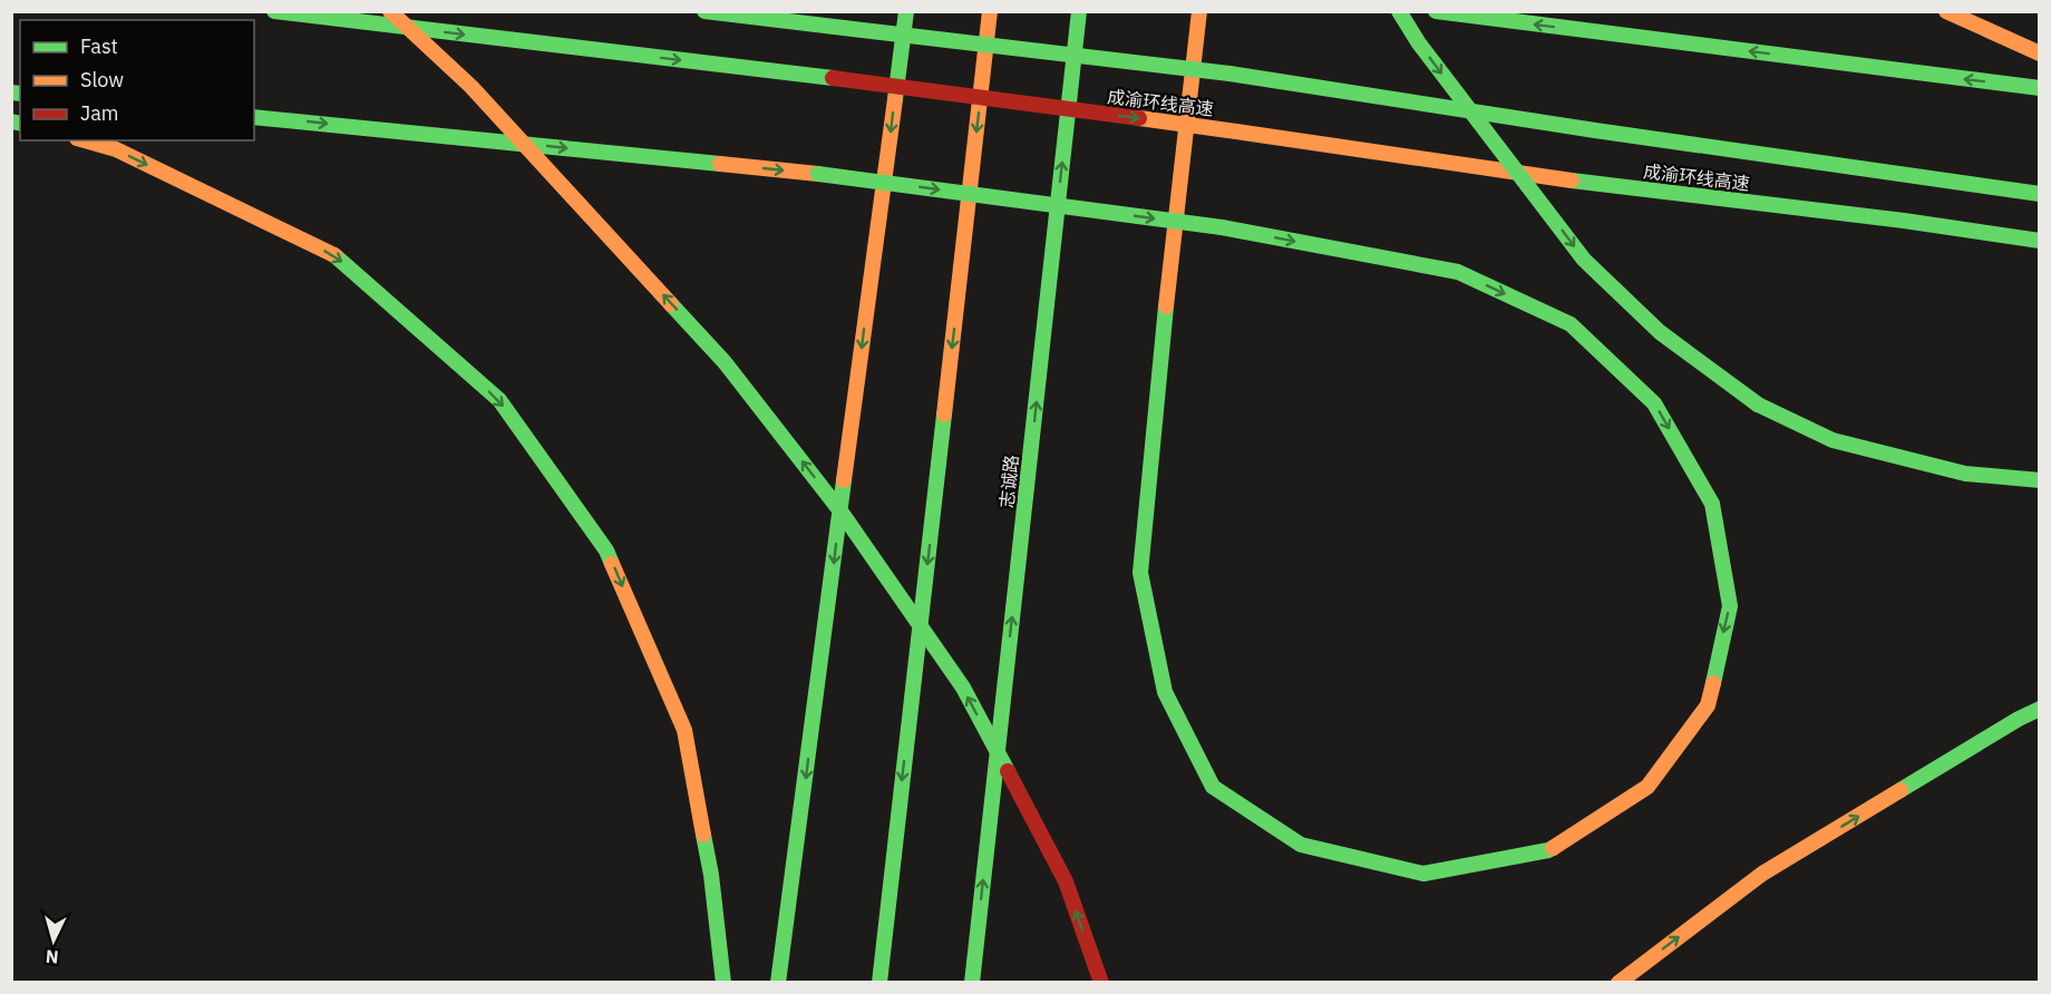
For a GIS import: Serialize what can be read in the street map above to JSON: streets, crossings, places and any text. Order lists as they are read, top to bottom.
{
  "streets": {
    "main road": ["成渝环线高速", "志诚路"]
  },
  "legend": ["Fast", "Slow", "Jam"],
  "north": "bottom"
}
